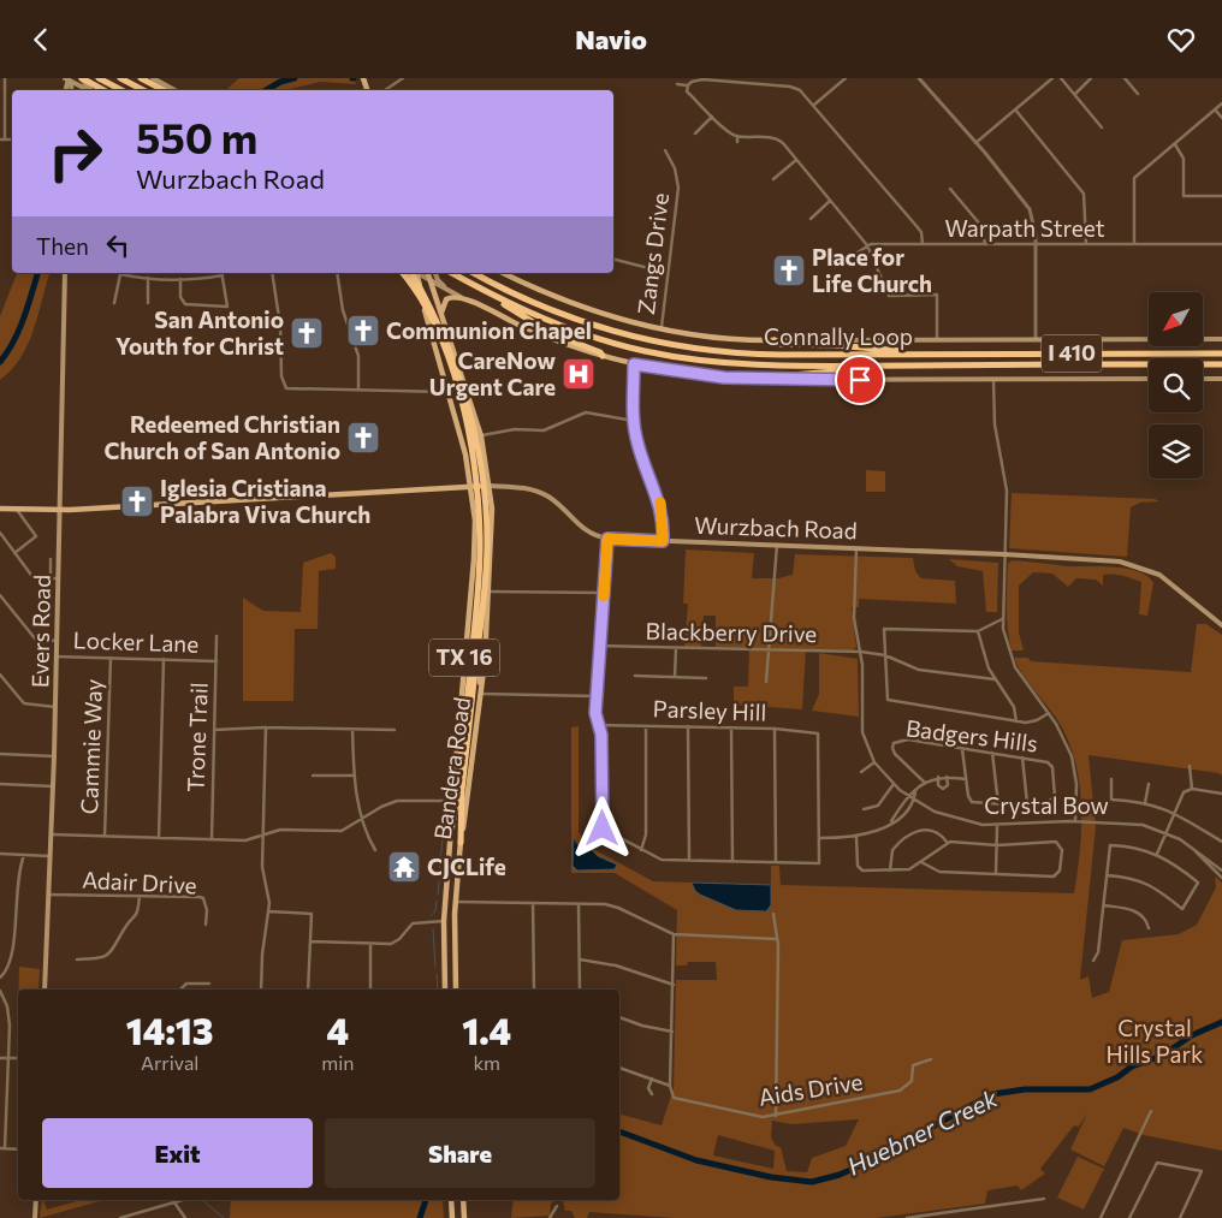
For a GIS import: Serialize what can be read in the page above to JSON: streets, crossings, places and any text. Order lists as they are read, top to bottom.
{
  "streets": {
    "highway": ["Connally Loop", "I 410"],
    "main road": [
      "Wurzbach Road",
      "Evers Road",
      "TX 16",
      "Bandera Road"
    ],
    "street": [
      "Warpath Street",
      "Zangs Drive",
      "Blackberry Drive",
      "Locker Lane",
      "Parsley Hill",
      "Badgers Hills",
      "Trone Trail",
      "Cammie Way",
      "Crystal Bow",
      "Adair Drive",
      "Aids Drive"
    ]
  },
  "crossings": [
    ["Wurzbach Road", "Evers Road"],
    ["Wurzbach Road", "Bandera Road"],
    ["Wurzbach Road", "Crystal Bow"],
    ["Evers Road", "Locker Lane"],
    ["Evers Road", "Adair Drive"],
    ["Blackberry Drive", "Crystal Bow"],
    ["Locker Lane", "Trone Trail"],
    ["Locker Lane", "Cammie Way"]
  ],
  "water": ["Huebner Creek"],
  "parks": ["Crystal Hills Park"],
  "places": {
    "church": [
      "Place for Life Church",
      "Communion Chapel",
      "San Antonio Youth for Christ",
      "Redeemed Christian Church of San Antonio",
      "Iglesia Cristiana Palabra Viva Church"
    ],
    "hospital": ["CareNow Urgent Care"],
    "temple": ["CJCLife"]
  },
  "north": "bottom left",
  "page": {
    "header": "Navio",
    "turn": ["550 m", "Wurzbach Road"],
    "then": "Then",
    "eta": [
      "14:13",
      "Arrival",
      "4",
      "min",
      "1.4",
      "km"
    ],
    "buttons": ["Exit", "Share"]
  }
}
